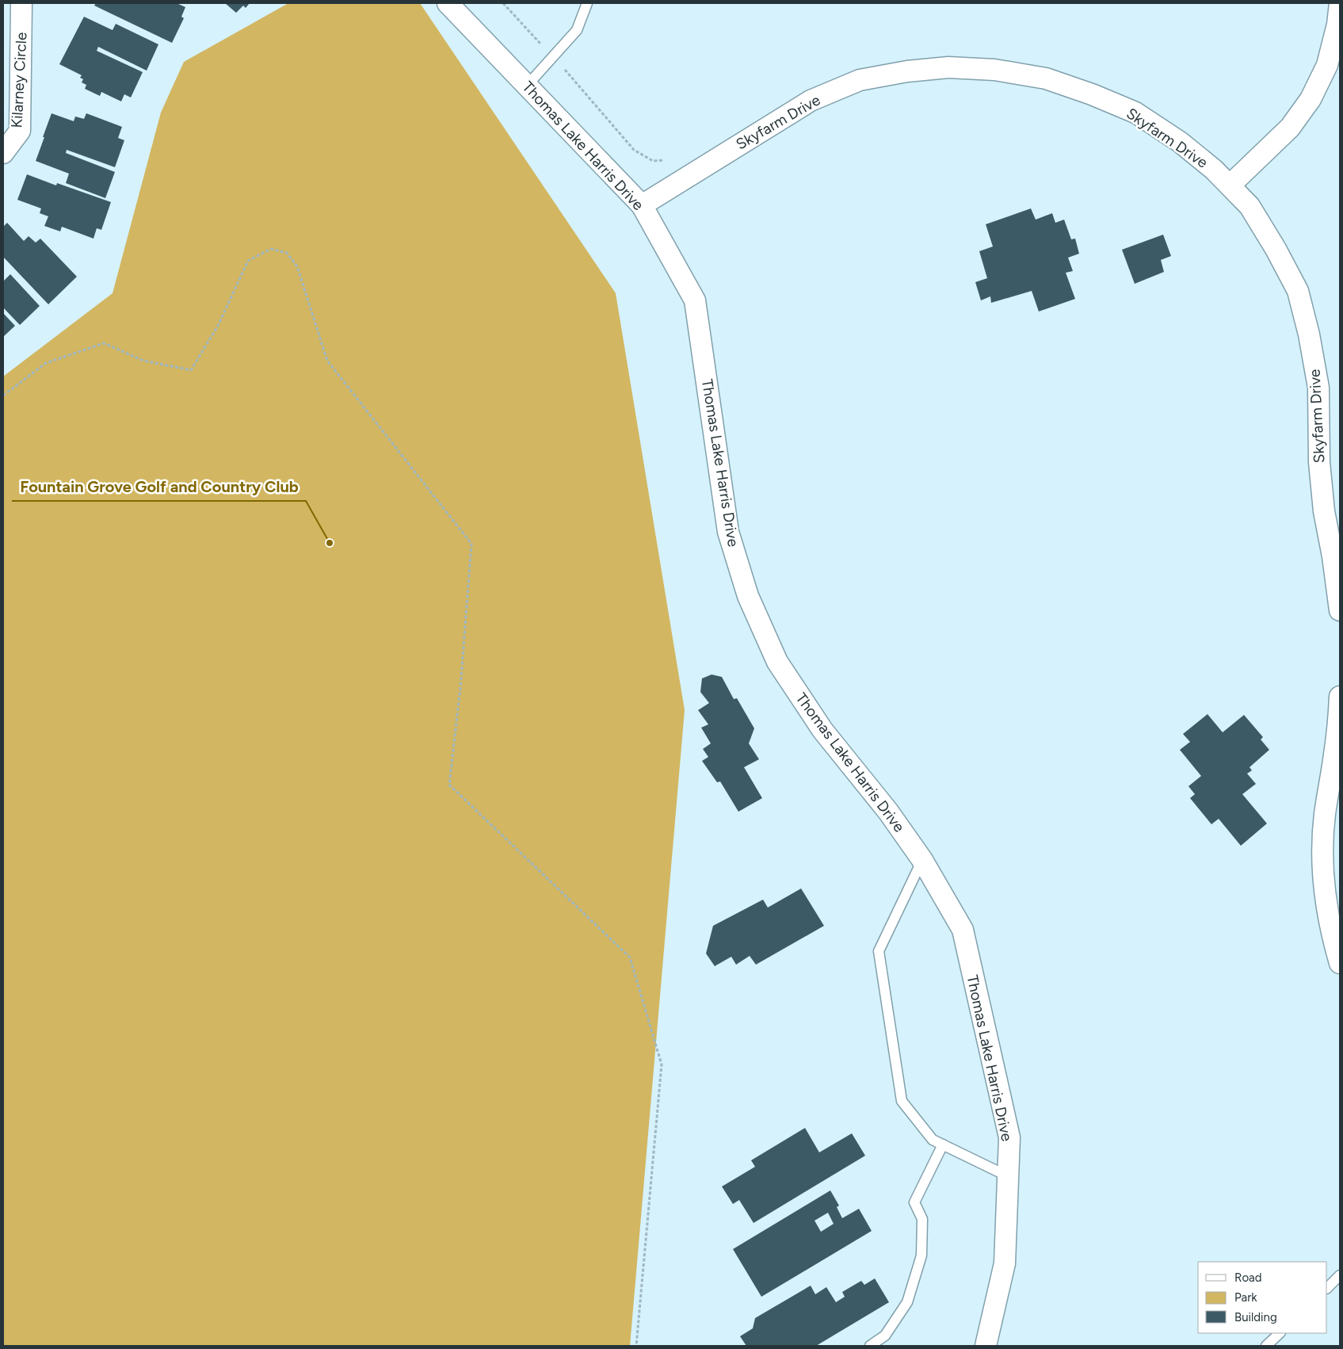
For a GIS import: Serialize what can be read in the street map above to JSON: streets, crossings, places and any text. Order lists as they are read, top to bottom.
{
  "streets": {
    "street": ["Kilarney Circle", "Skyfarm Drive", "Thomas Lake Harris Drive"]
  },
  "crossings": [
    ["Skyfarm Drive", "Thomas Lake Harris Drive"]
  ],
  "places": ["Fountain Grove Golf and Country Club"],
  "legend": ["Road", "Park", "Building"]
}
